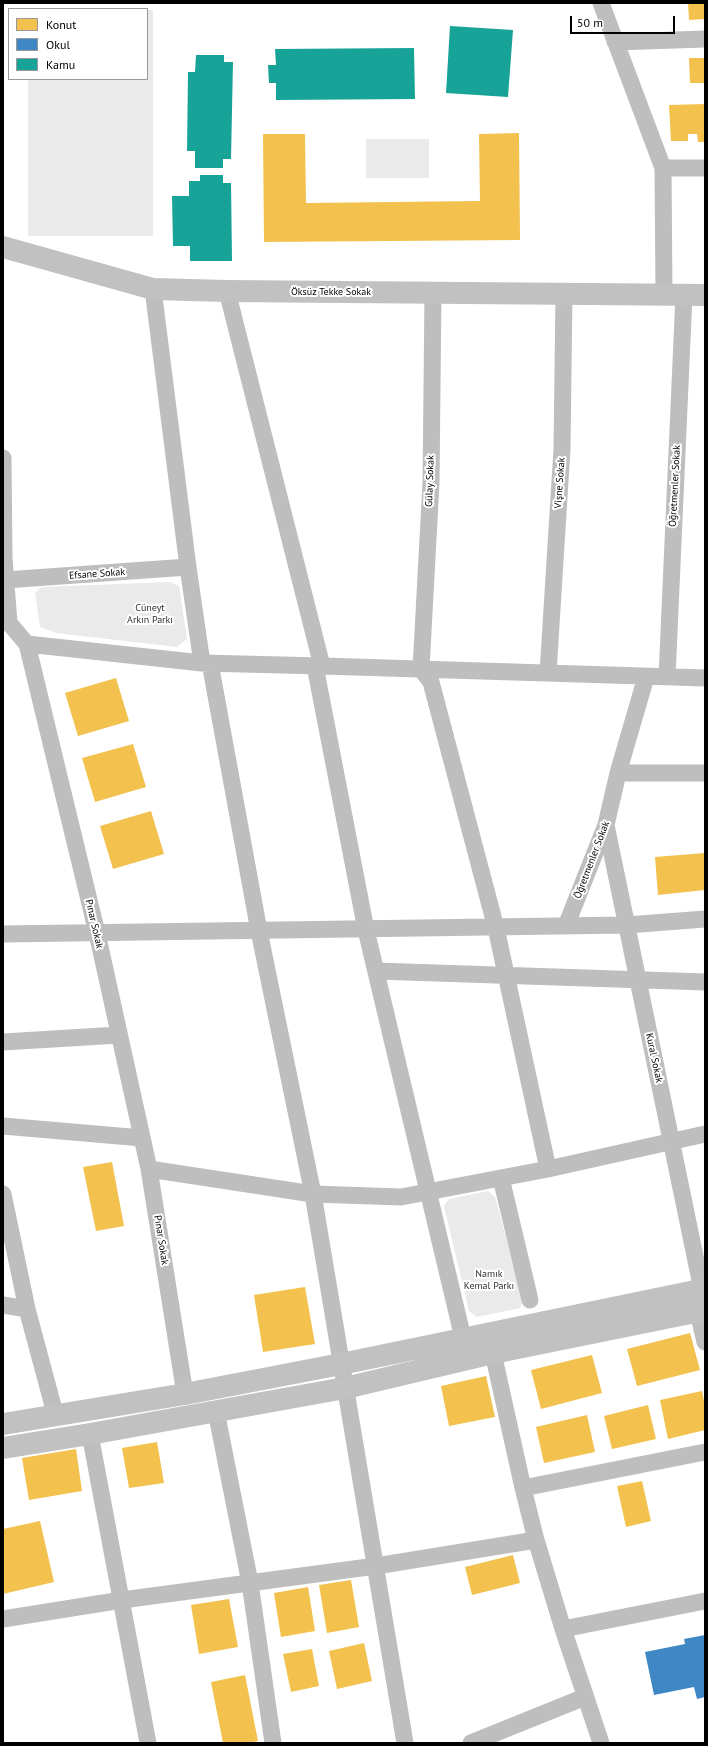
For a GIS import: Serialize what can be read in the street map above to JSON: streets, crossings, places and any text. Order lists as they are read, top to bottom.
{
  "streets": {
    "main road": ["Öksüz Tekke Sokak"],
    "street": [
      "Gülay Sokak",
      "Vişne Sokak",
      "Öğretmenler Sokak",
      "Efsane Sokak",
      "Pınar Sokak",
      "Kural Sokak"
    ]
  },
  "crossings": [
    ["Öksüz Tekke Sokak", "Gülay Sokak"],
    ["Öksüz Tekke Sokak", "Vişne Sokak"],
    ["Öksüz Tekke Sokak", "Öğretmenler Sokak"],
    ["Öğretmenler Sokak", "Kural Sokak"],
    ["Efsane Sokak", "Pınar Sokak"]
  ],
  "parks": ["Cüneyt Arkın Parkı", "Namık Kemal Parkı"],
  "legend": ["Konut", "Okul", "Kamu"],
  "scale_bar": "50 m"
}
